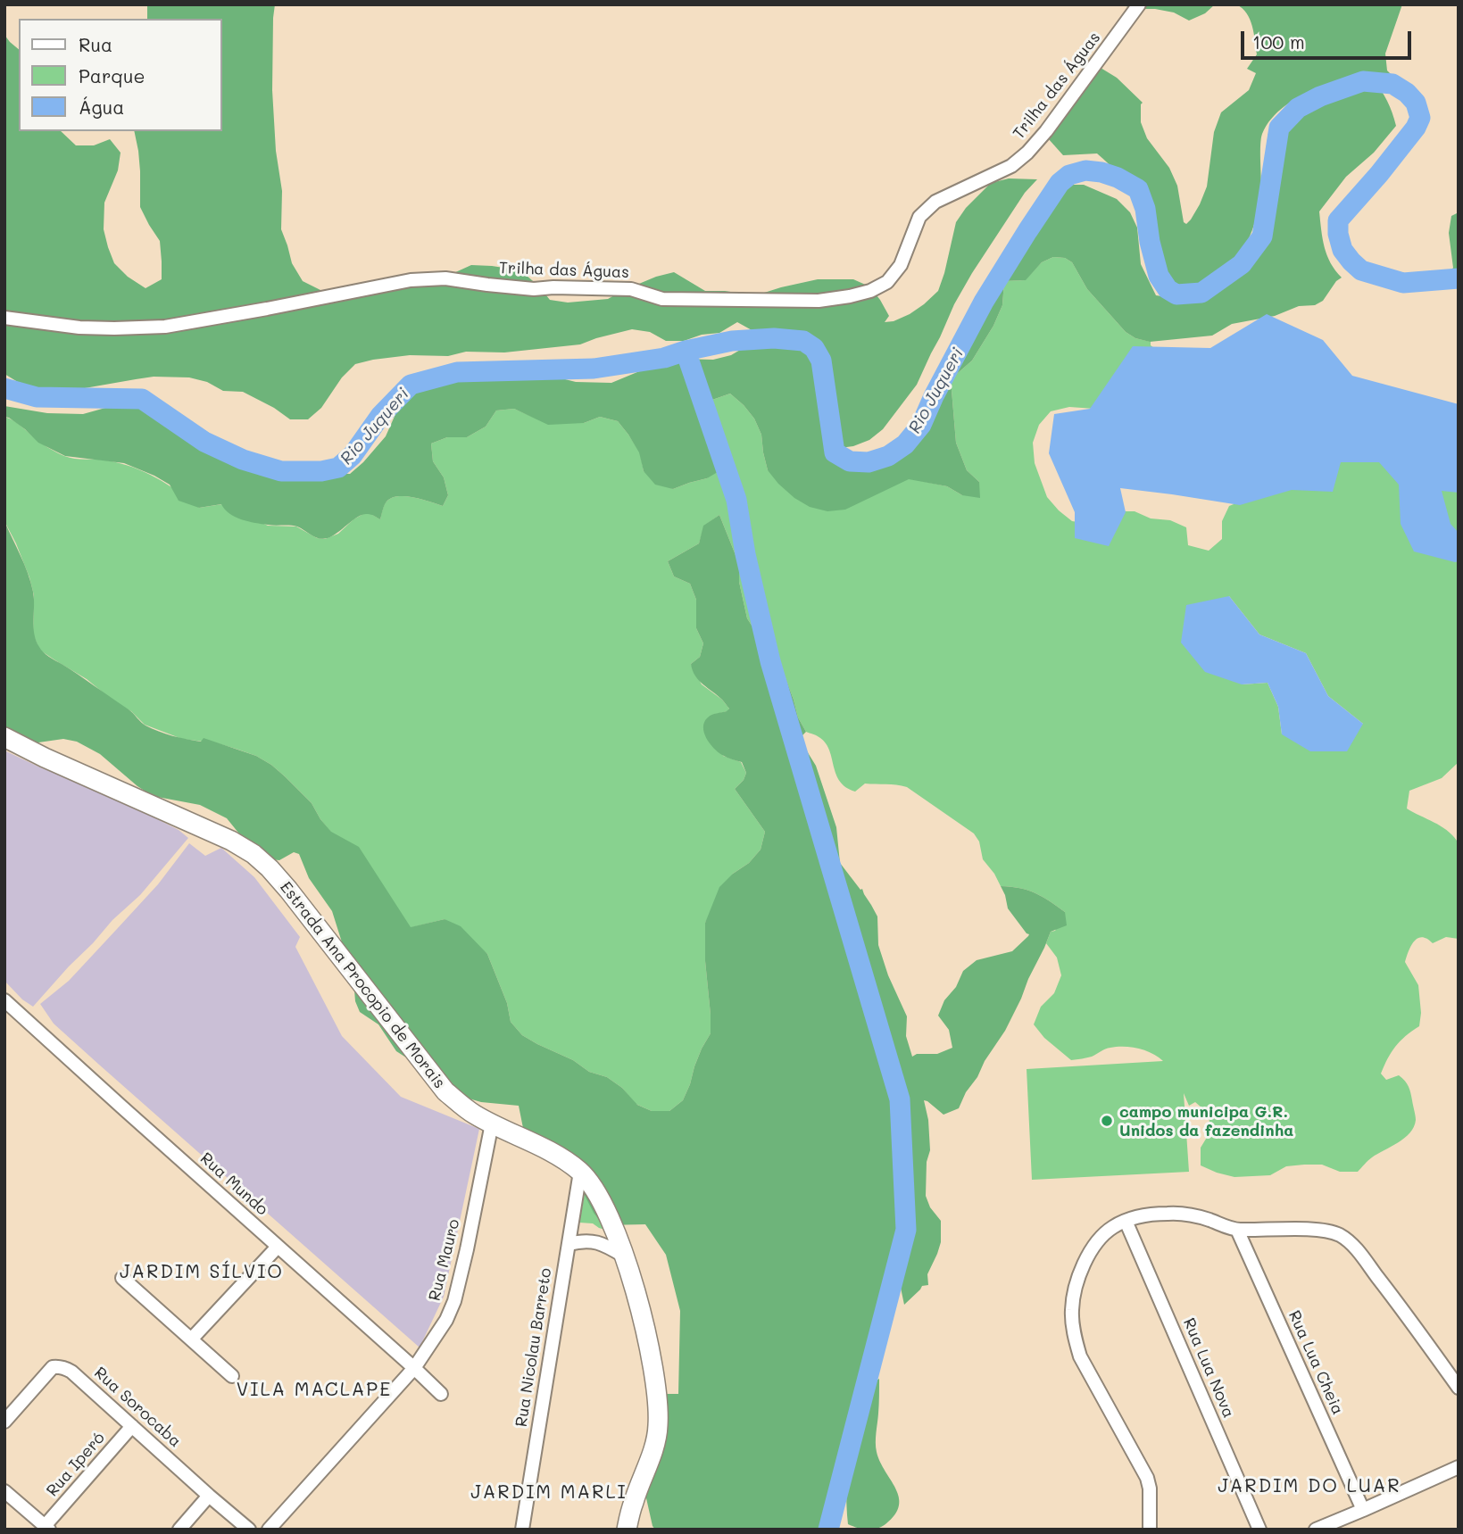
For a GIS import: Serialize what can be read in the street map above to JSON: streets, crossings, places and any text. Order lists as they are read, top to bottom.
{
  "streets": {
    "street": [
      "Trilha das Águas",
      "Estrada Ana Procopio de Morais",
      "Rua Mundo",
      "Rua Mauro",
      "Rua Nicolau Barreto",
      "Rua Lua Cheia",
      "Rua Lua Nova",
      "Rua Sorocaba",
      "Rua Iperó"
    ]
  },
  "crossings": [
    ["Estrada Ana Procopio de Morais", "Rua Mauro"],
    ["Estrada Ana Procopio de Morais", "Rua Nicolau Barreto"],
    ["Rua Mundo", "Rua Mauro"],
    ["Rua Sorocaba", "Rua Iperó"]
  ],
  "districts": [
    "JARDIM SÍLVIO",
    "VILA MACLAPE",
    "JARDIM DO LUAR",
    "JARDIM MARLI"
  ],
  "water": ["Rio Juqueri"],
  "places": ["campo municipa G.R. Unidos da fazendinha"],
  "legend": ["Rua", "Parque", "Água"],
  "scale_bar": "100 m"
}
